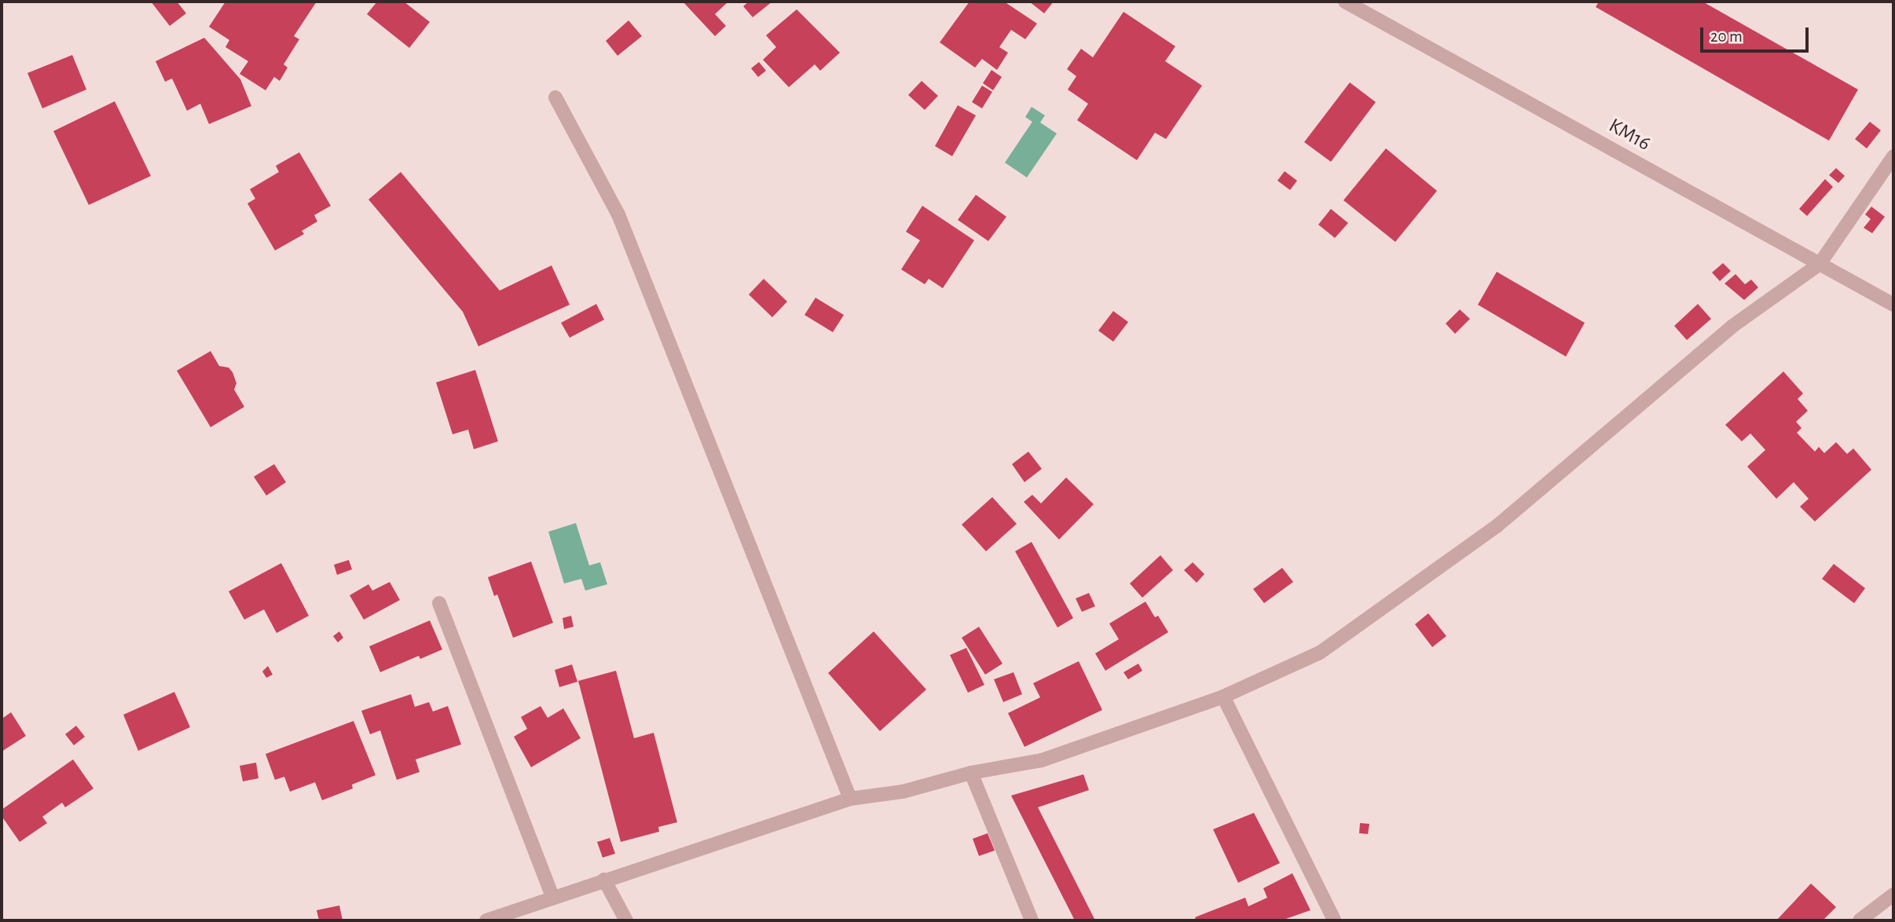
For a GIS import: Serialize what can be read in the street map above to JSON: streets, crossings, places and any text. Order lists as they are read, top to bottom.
{
  "streets": {
    "street": ["KM16"]
  },
  "scale_bar": "20 m"
}
